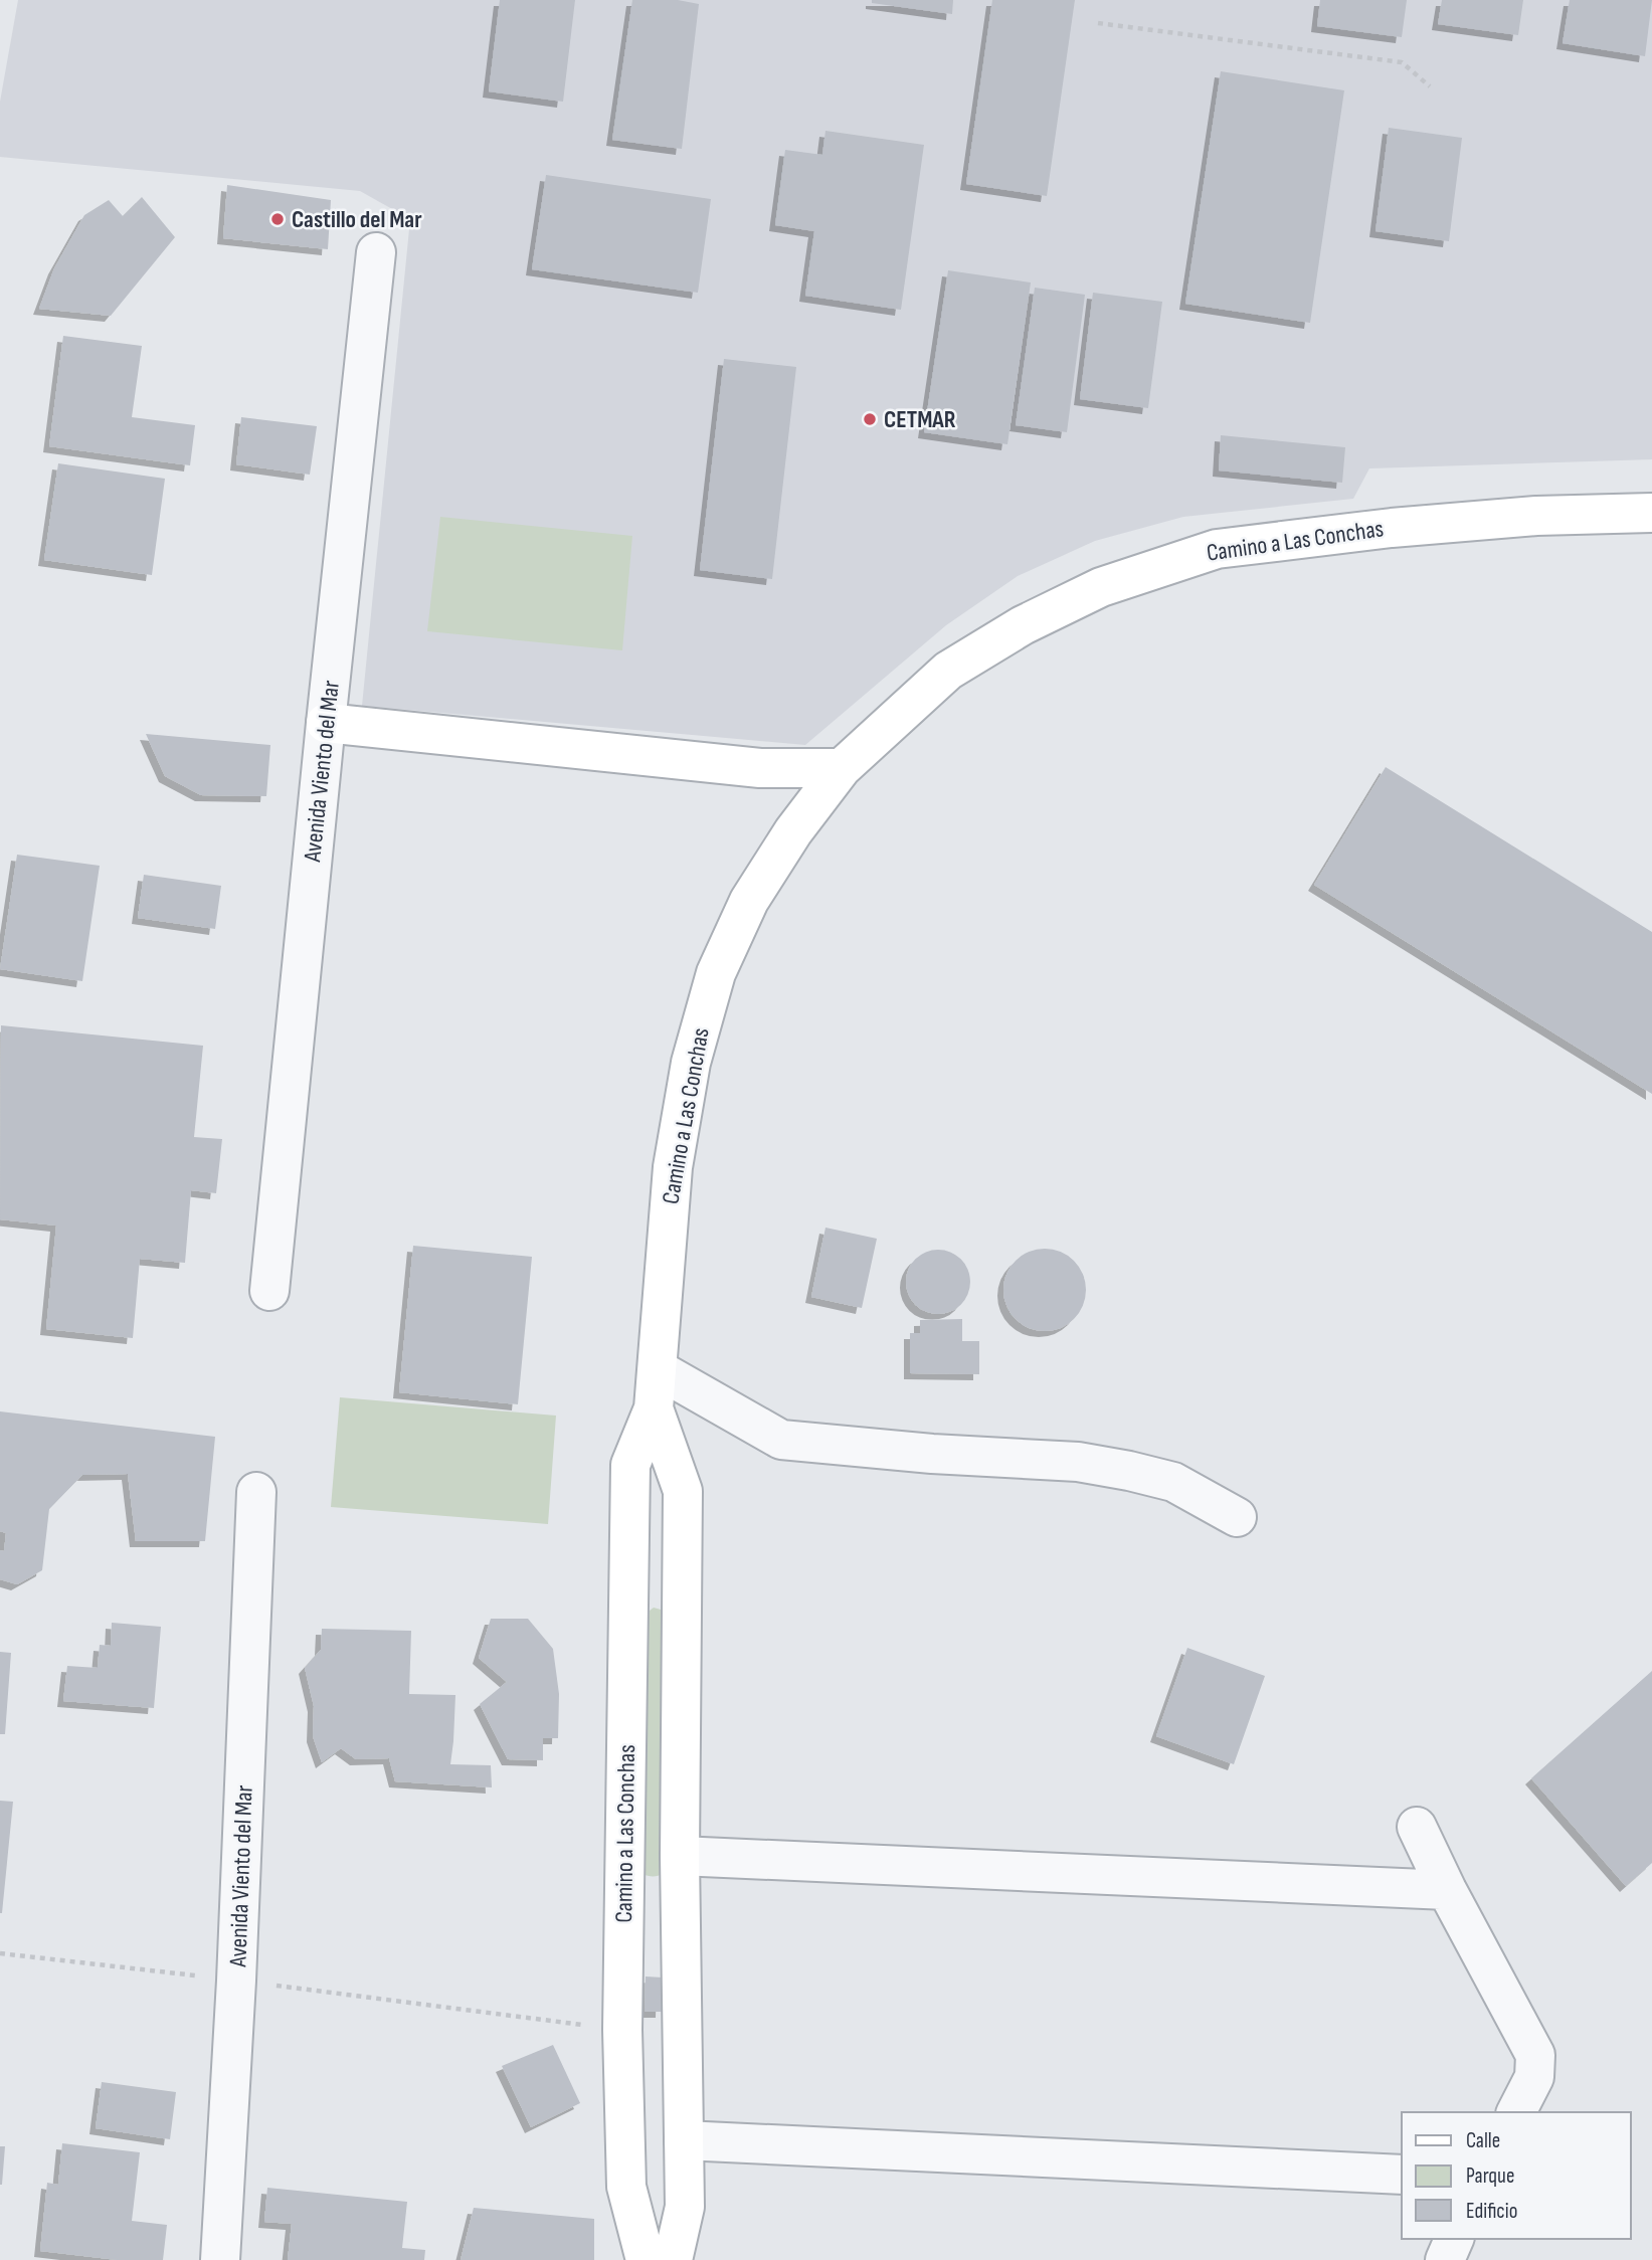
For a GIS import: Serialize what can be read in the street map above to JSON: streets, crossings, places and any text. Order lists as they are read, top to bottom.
{
  "streets": {
    "street": ["Camino a Las Conchas", "Avenida Viento del Mar"]
  },
  "places": ["Castillo del Mar", "CETMAR"],
  "legend": ["Calle", "Parque", "Edificio"]
}
